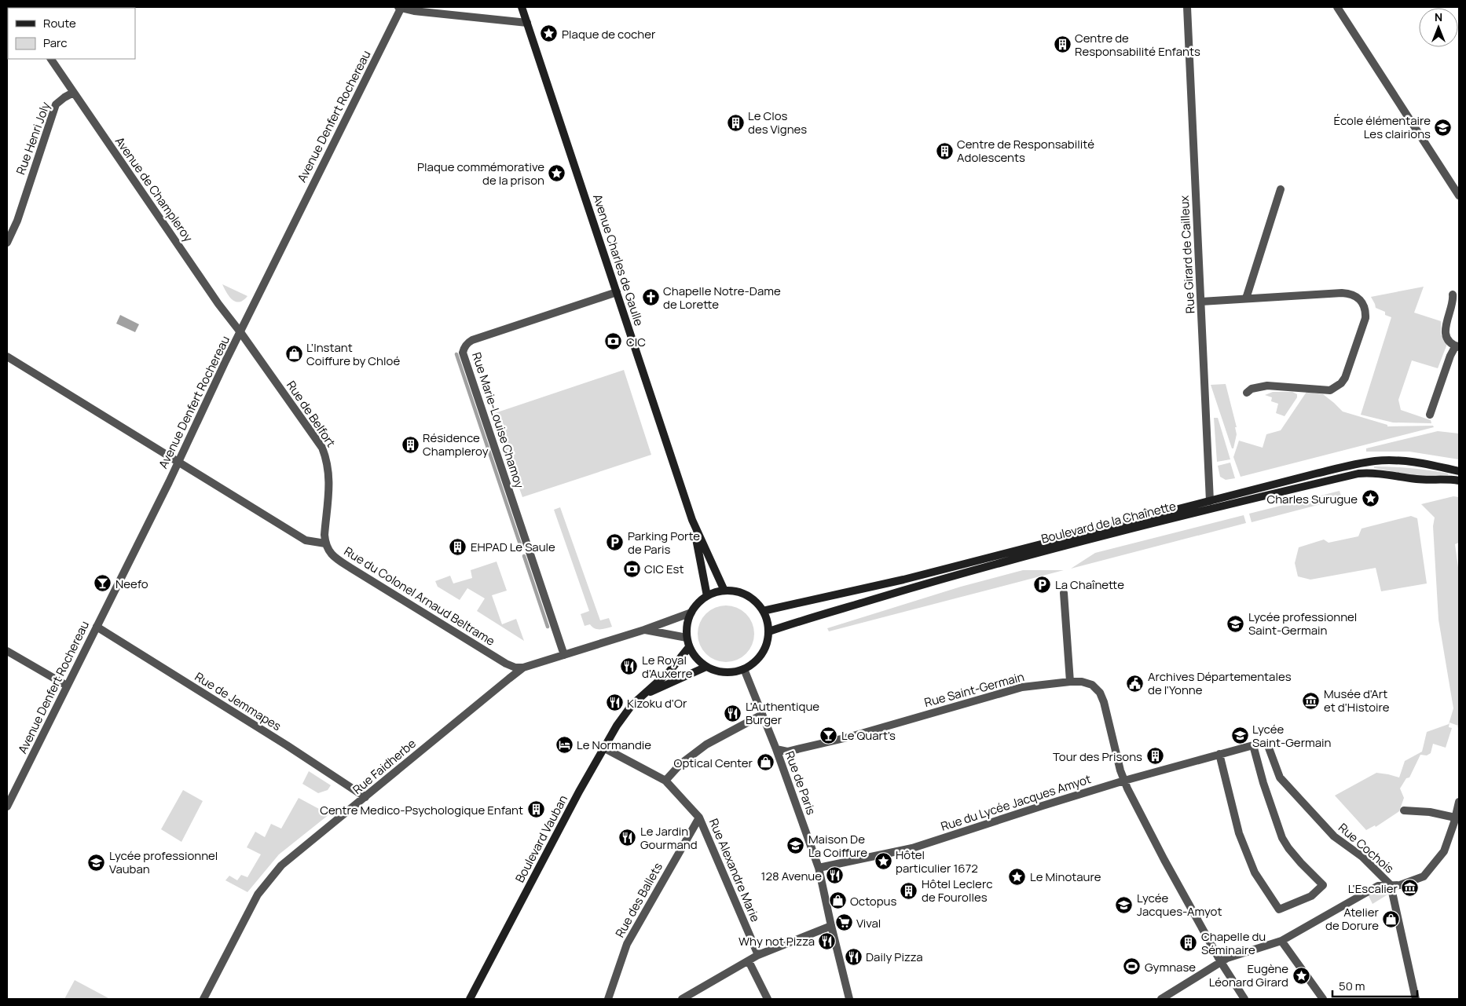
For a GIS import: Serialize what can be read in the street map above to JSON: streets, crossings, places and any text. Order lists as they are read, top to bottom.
{
  "streets": {
    "main road": ["Avenue Charles de Gaulle", "Boulevard de la Chaînette", "Boulevard Vauban"],
    "street": [
      "Avenue Denfert Rochereau",
      "Rue Henri Joly",
      "Avenue de Champleroy",
      "Rue Girard de Cailleux",
      "Rue de Belfort",
      "Rue Marie-Louise Chamoy",
      "Rue du Colonel Arnaud Beltrame",
      "Rue Saint-Germain",
      "Rue de Jemmapes",
      "Rue Faidherbe",
      "Rue de Paris",
      "Rue du Lycée Jacques Amyot",
      "Rue Cochois",
      "Rue Alexandre Marie",
      "Rue des Ballets"
    ]
  },
  "crossings": [
    ["Avenue Denfert Rochereau", "Avenue de Champleroy"],
    ["Avenue Denfert Rochereau", "Rue de Belfort"],
    ["Avenue Denfert Rochereau", "Rue de Jemmapes"],
    ["Rue Henri Joly", "Avenue de Champleroy"],
    ["Avenue de Champleroy", "Rue de Belfort"],
    ["Avenue Charles de Gaulle", "Rue Marie-Louise Chamoy"],
    ["Avenue Charles de Gaulle", "Boulevard de la Chaînette"],
    ["Avenue Charles de Gaulle", "Rue Faidherbe"],
    ["Avenue Charles de Gaulle", "Rue de Paris"],
    ["Avenue Charles de Gaulle", "Boulevard Vauban"],
    ["Rue de Belfort", "Rue du Colonel Arnaud Beltrame"],
    ["Rue Marie-Louise Chamoy", "Rue Faidherbe"],
    ["Boulevard de la Chaînette", "Rue Faidherbe"],
    ["Boulevard de la Chaînette", "Rue de Paris"],
    ["Boulevard de la Chaînette", "Boulevard Vauban"],
    ["Rue du Colonel Arnaud Beltrame", "Rue Faidherbe"],
    ["Rue Saint-Germain", "Rue de Paris"],
    ["Rue Saint-Germain", "Rue du Lycée Jacques Amyot"],
    ["Rue de Jemmapes", "Rue Faidherbe"],
    ["Rue Faidherbe", "Rue de Paris"],
    ["Rue Faidherbe", "Boulevard Vauban"],
    ["Rue de Paris", "Rue du Lycée Jacques Amyot"],
    ["Rue de Paris", "Boulevard Vauban"],
    ["Rue du Lycée Jacques Amyot", "Rue Cochois"],
    ["Boulevard Vauban", "Rue Alexandre Marie"],
    ["Rue Alexandre Marie", "Rue des Ballets"]
  ],
  "places": {
    "place": [
      "Plaque de cocher",
      "Plaque commémorative de la prison",
      "Charles Surugue",
      "Hôtel particulier 1672",
      "Le Minotaure",
      "Eugène Léonard Girard"
    ],
    "building": [
      "Centre de Responsabilité Enfants",
      "Le Clos des Vignes",
      "Centre de Responsabilité Adolescents",
      "Résidence Champleroy",
      "EHPAD Le Saule",
      "Tour des Prisons",
      "Centre Medico-Psychologique Enfant",
      "Hôtel Leclerc de Fourolles",
      "Chapelle du Séminaire"
    ],
    "school or university": [
      "École élémentaire Les clairions",
      "Lycée professionnel Saint-Germain",
      "Lycée Saint-Germain",
      "Maison De La Coiffure",
      "Lycée professionnel Vauban",
      "Lycée Jacques-Amyot"
    ],
    "church": ["Chapelle Notre-Dame de Lorette"],
    "bank": ["CIC", "CIC Est"],
    "shop": [
      "L’Instant Coiffure by Chloé",
      "Optical Center",
      "Octopus",
      "Atelier de Dorure"
    ],
    "parking": ["Parking Porte de Paris", "La Chaînette"],
    "bar": ["Neefo", "Le Quart's"],
    "restaurant": [
      "Le Royal d'Auxerre",
      "Kizoku d'Or",
      "L'Authentique Burger",
      "Le Jardin Gourmand",
      "128 Avenue",
      "Why not Pizza",
      "Daily Pizza"
    ],
    "public building": ["Archives Départementales de l'Yonne"],
    "museum": ["Musée d'Art et d'Histoire", "L'Escalier"],
    "hotel": ["Le Normandie"],
    "supermarket": ["Vival"],
    "sports": ["Gymnase"]
  },
  "legend": ["Route", "Parc"],
  "scale_bar": "50 m",
  "north": "top"
}
